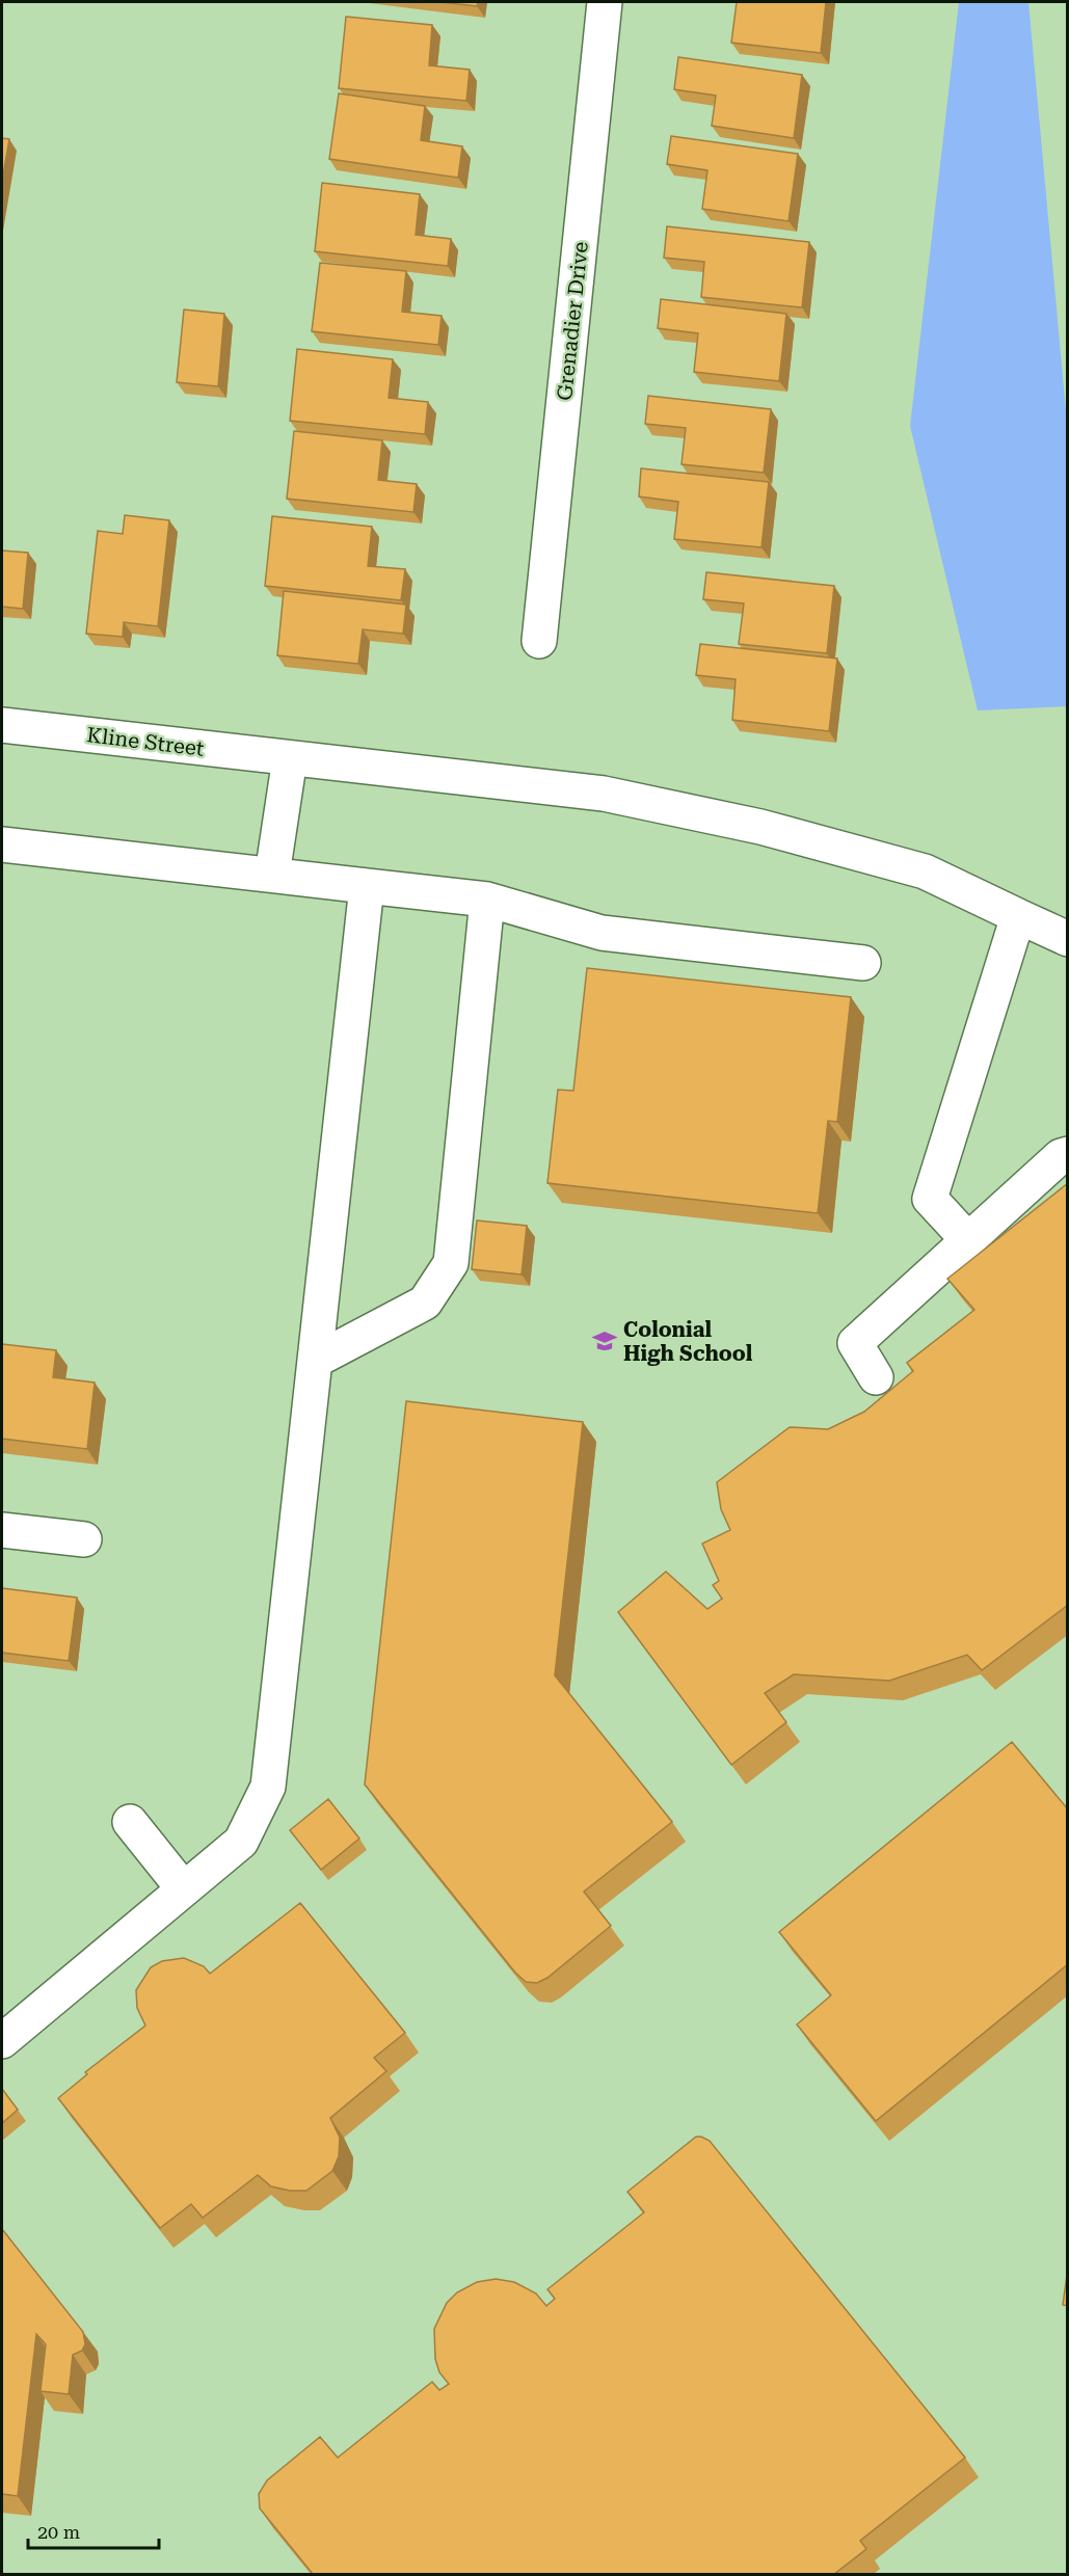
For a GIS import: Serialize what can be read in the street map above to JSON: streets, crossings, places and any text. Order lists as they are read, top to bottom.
{
  "streets": {
    "street": ["Grenadier Drive", "Kline Street"]
  },
  "places": {
    "school or university": ["Colonial High School"]
  },
  "scale_bar": "20 m"
}
